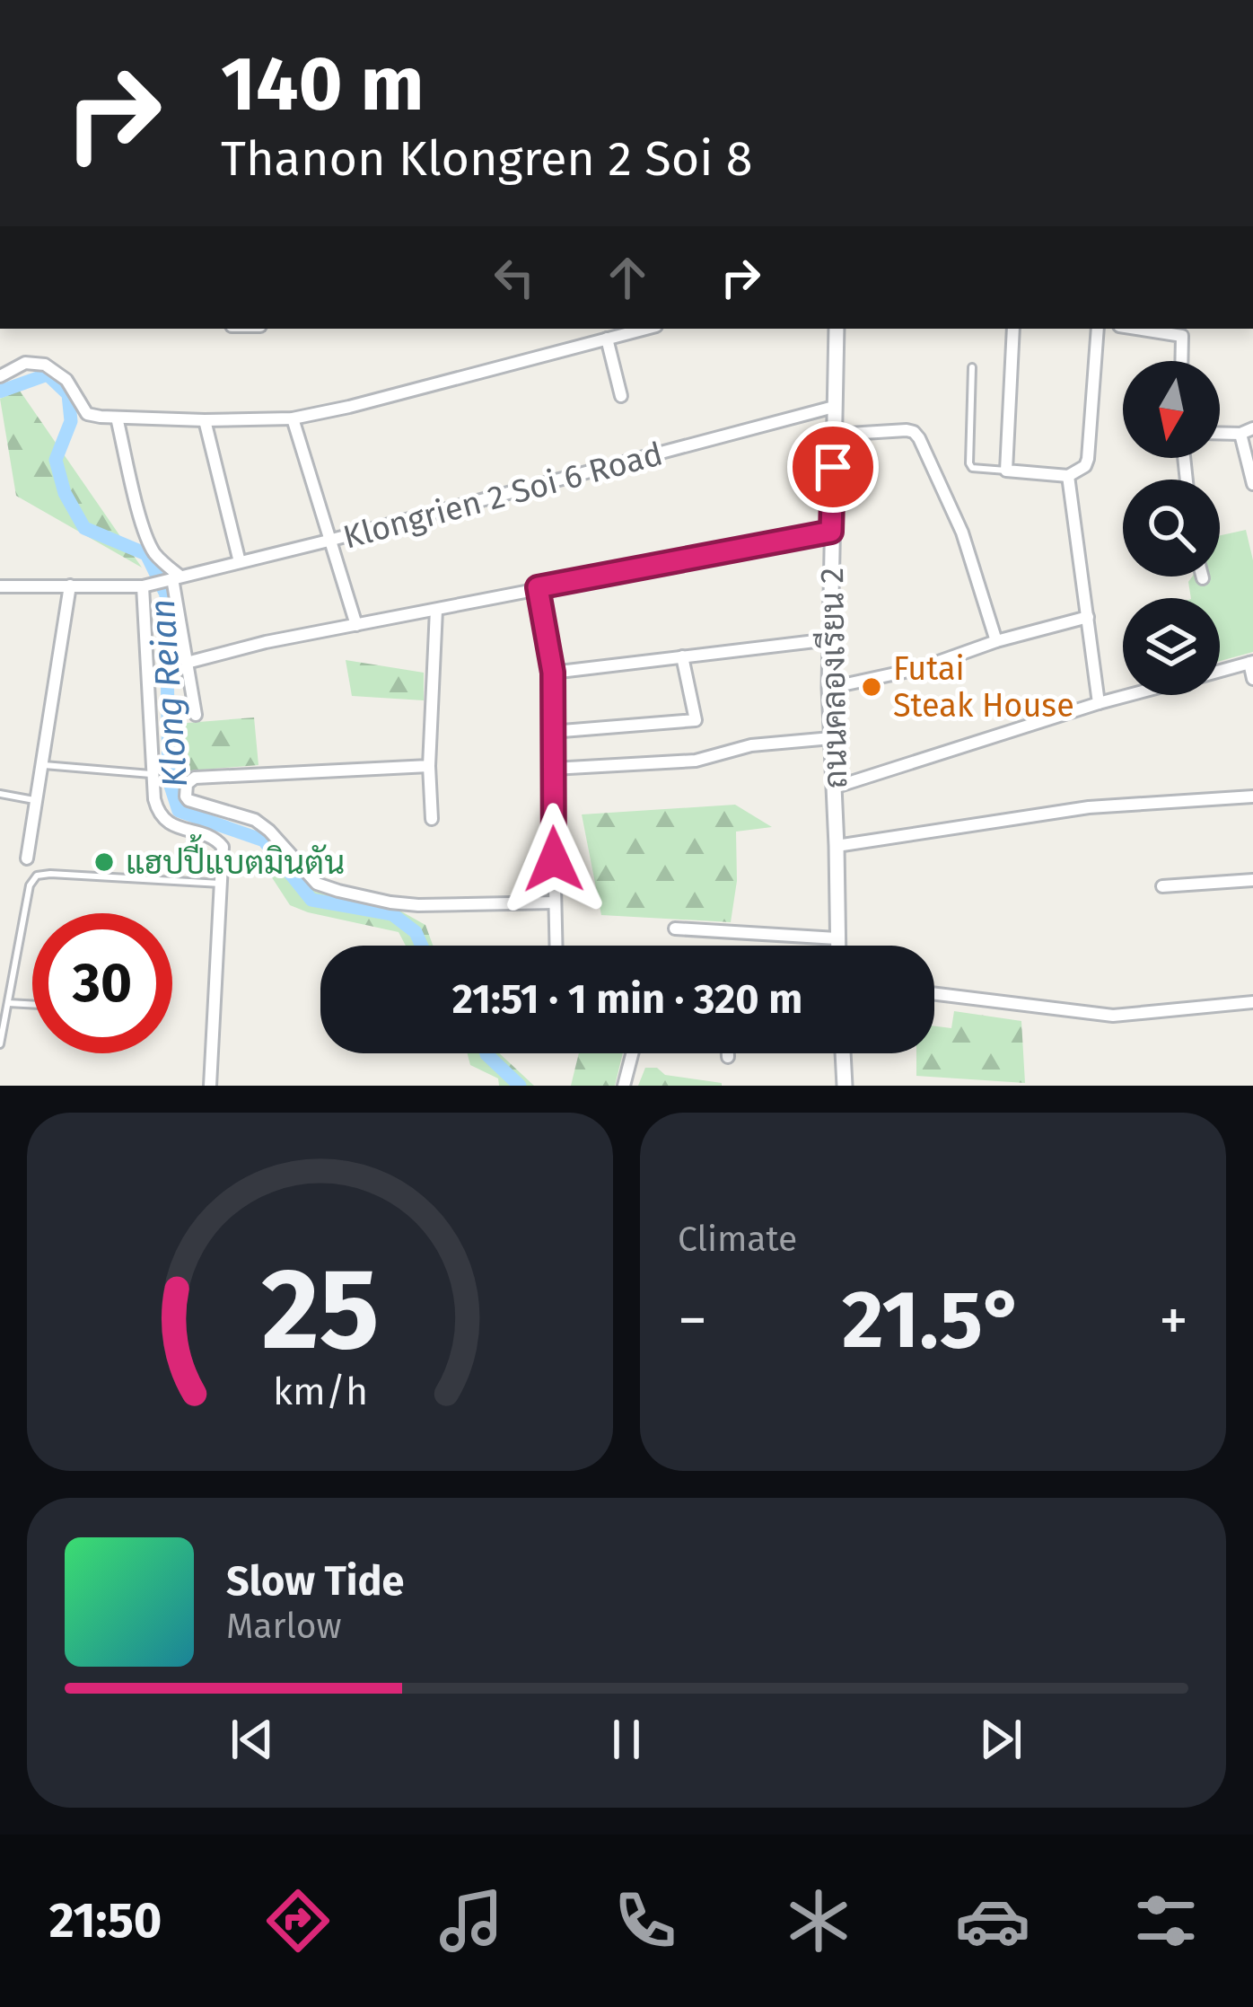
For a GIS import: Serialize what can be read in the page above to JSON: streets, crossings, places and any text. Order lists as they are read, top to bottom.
{
  "streets": {
    "street": ["Klongrien 2 Soi 6 Road", "ถนนคลองเรียน 2"]
  },
  "crossings": [
    ["Klongrien 2 Soi 6 Road", "ถนนคลองเรียน 2"]
  ],
  "water": ["Klong Reian"],
  "places": ["Futai Steak House", "แฮปปี้แบตมินตัน"],
  "north": "bottom",
  "page": {
    "turn": ["140 m", "Thanon Klongren 2 Soi 8"],
    "limit": "30",
    "trip": "21:51 · 1 min · 320 m",
    "tile": "Climate",
    "heat": ["−", "21.5°", "+"],
    "song": ["Slow Tide", "Marlow"],
    "tabs": "21:50",
    "gauge": ["25", "km/h"]
  }
}
